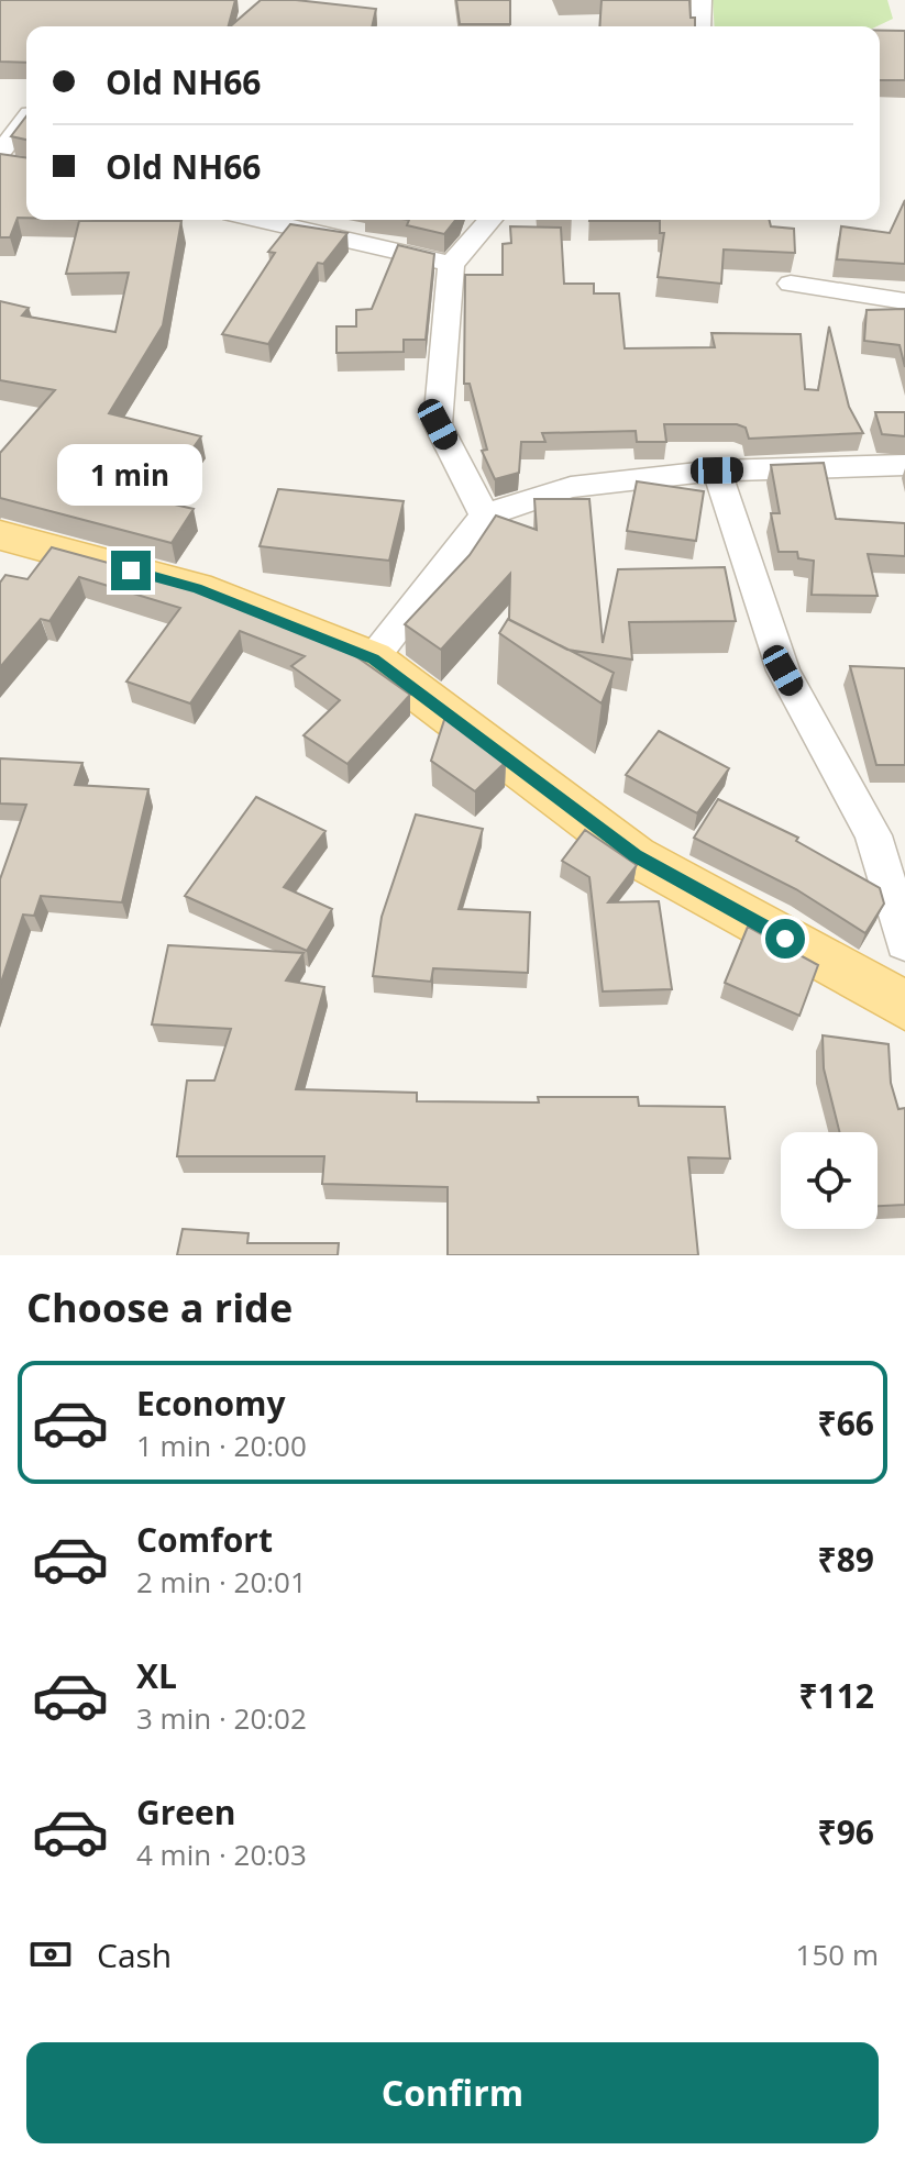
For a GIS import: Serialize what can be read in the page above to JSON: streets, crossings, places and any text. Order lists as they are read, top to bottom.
{
  "page": {
    "banner": ["Old NH66", "Old NH66"],
    "bubble": "1 min",
    "heading": "Choose a ride",
    "list": [
      {
        "name": "Economy",
        "note": "1 min · 20:00",
        "value": "₹66"
      },
      {
        "name": "Comfort",
        "note": "2 min · 20:01",
        "value": "₹89"
      },
      {
        "name": "XL",
        "note": "3 min · 20:02",
        "value": "₹112"
      },
      {
        "name": "Green",
        "note": "4 min · 20:03",
        "value": "₹96"
      }
    ],
    "pay": ["Cash", "150 m"],
    "buttons": "Confirm"
  }
}
